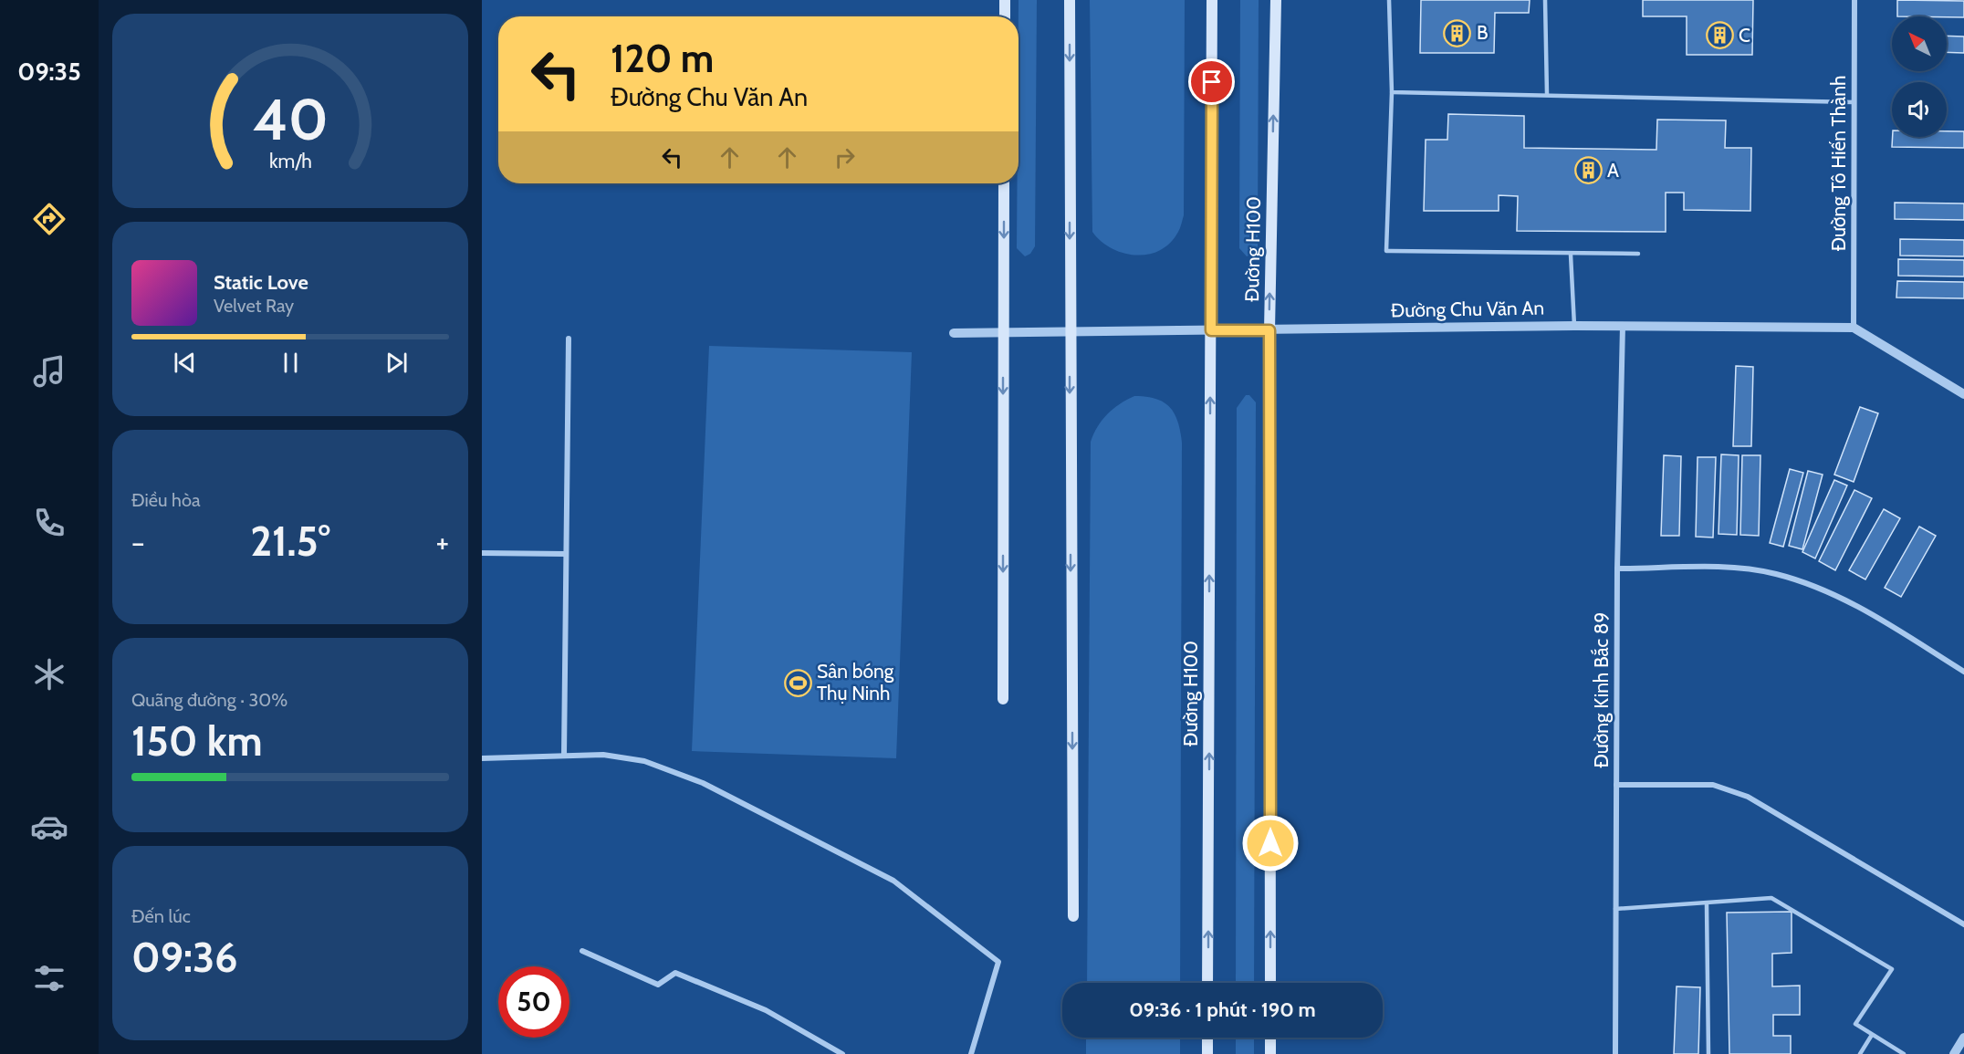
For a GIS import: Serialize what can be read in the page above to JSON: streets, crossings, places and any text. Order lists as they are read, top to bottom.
{
  "streets": {
    "main road": ["Đường H100"],
    "street": ["Đường Tô Hiến Thành", "Đường Chu Văn An", "Đường Kinh Bắc 89"]
  },
  "crossings": [
    ["Đường Tô Hiến Thành", "Đường Chu Văn An"],
    ["Đường H100", "Đường Chu Văn An"],
    ["Đường Chu Văn An", "Đường Kinh Bắc 89"]
  ],
  "one_way": ["Đường H100"],
  "places": {
    "building": ["B", "C", "A"],
    "sports": ["Sân bóng Thụ Ninh"]
  },
  "north": "top left",
  "page": {
    "tabs": "09:35",
    "turn": ["120 m", "Đường Chu Văn An"],
    "song": ["Static Love", "Velvet Ray"],
    "tile": [
      "Điều hòa",
      ["Quãng đường · 30%", "150 km"],
      ["Đến lúc", "09:36"]
    ],
    "heat": ["−", "21.5°", "+"],
    "limit": "50",
    "trip": "09:36 · 1 phút · 190 m",
    "gauge": ["40", "km/h"]
  }
}
